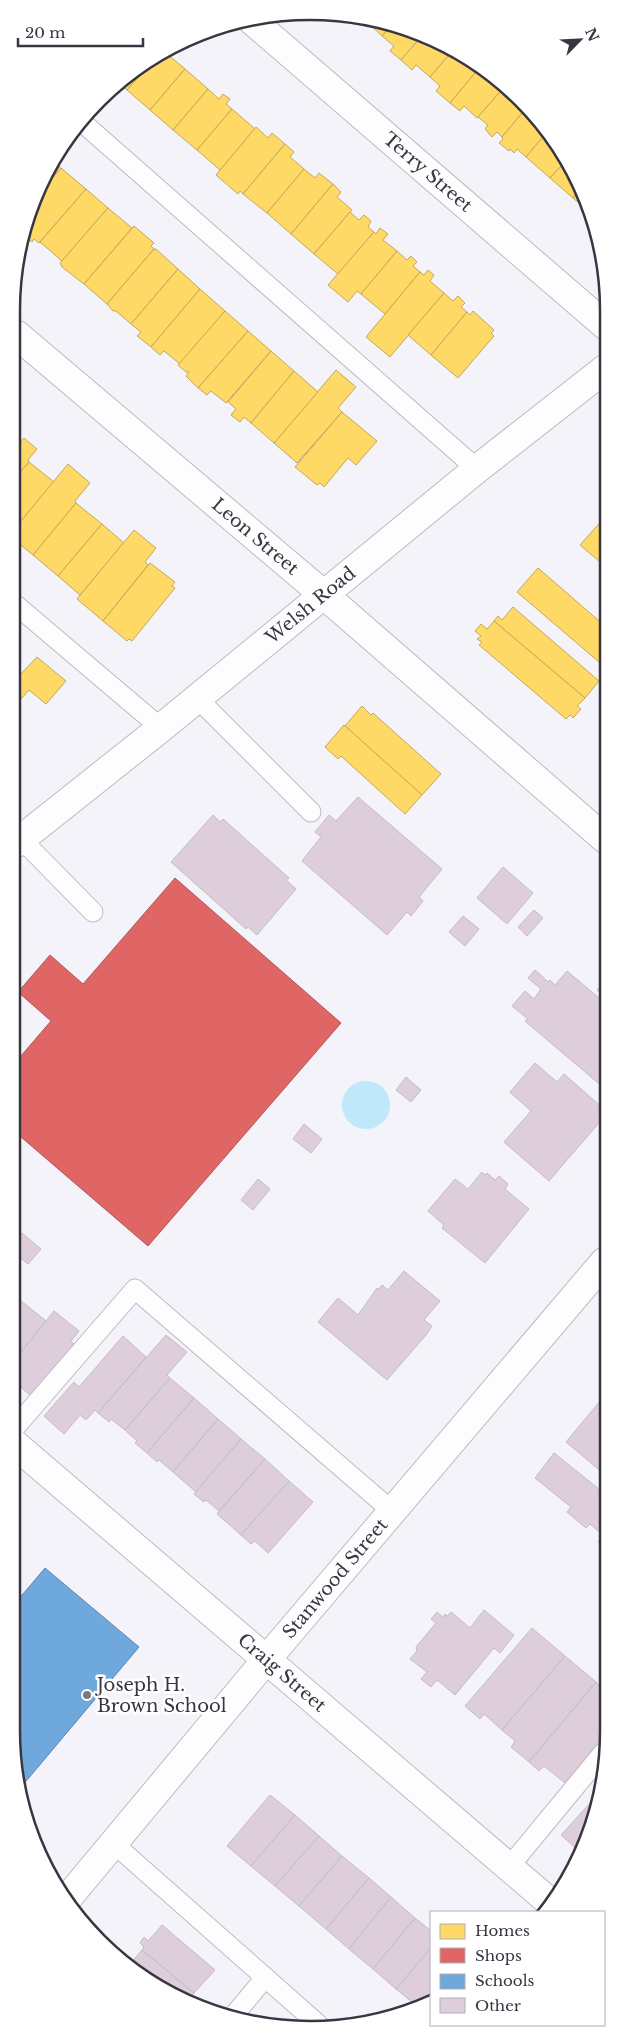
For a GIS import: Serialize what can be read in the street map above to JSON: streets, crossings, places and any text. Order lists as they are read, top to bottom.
{
  "streets": {
    "street": [
      "Terry Street",
      "Leon Street",
      "Welsh Road",
      "Stanwood Street",
      "Craig Street"
    ]
  },
  "crossings": [
    ["Leon Street", "Welsh Road"],
    ["Stanwood Street", "Craig Street"]
  ],
  "places": ["Joseph H. Brown School"],
  "legend": [
    "Homes",
    "Shops",
    "Schools",
    "Other"
  ],
  "scale_bar": "20 m",
  "north": "top right"
}
